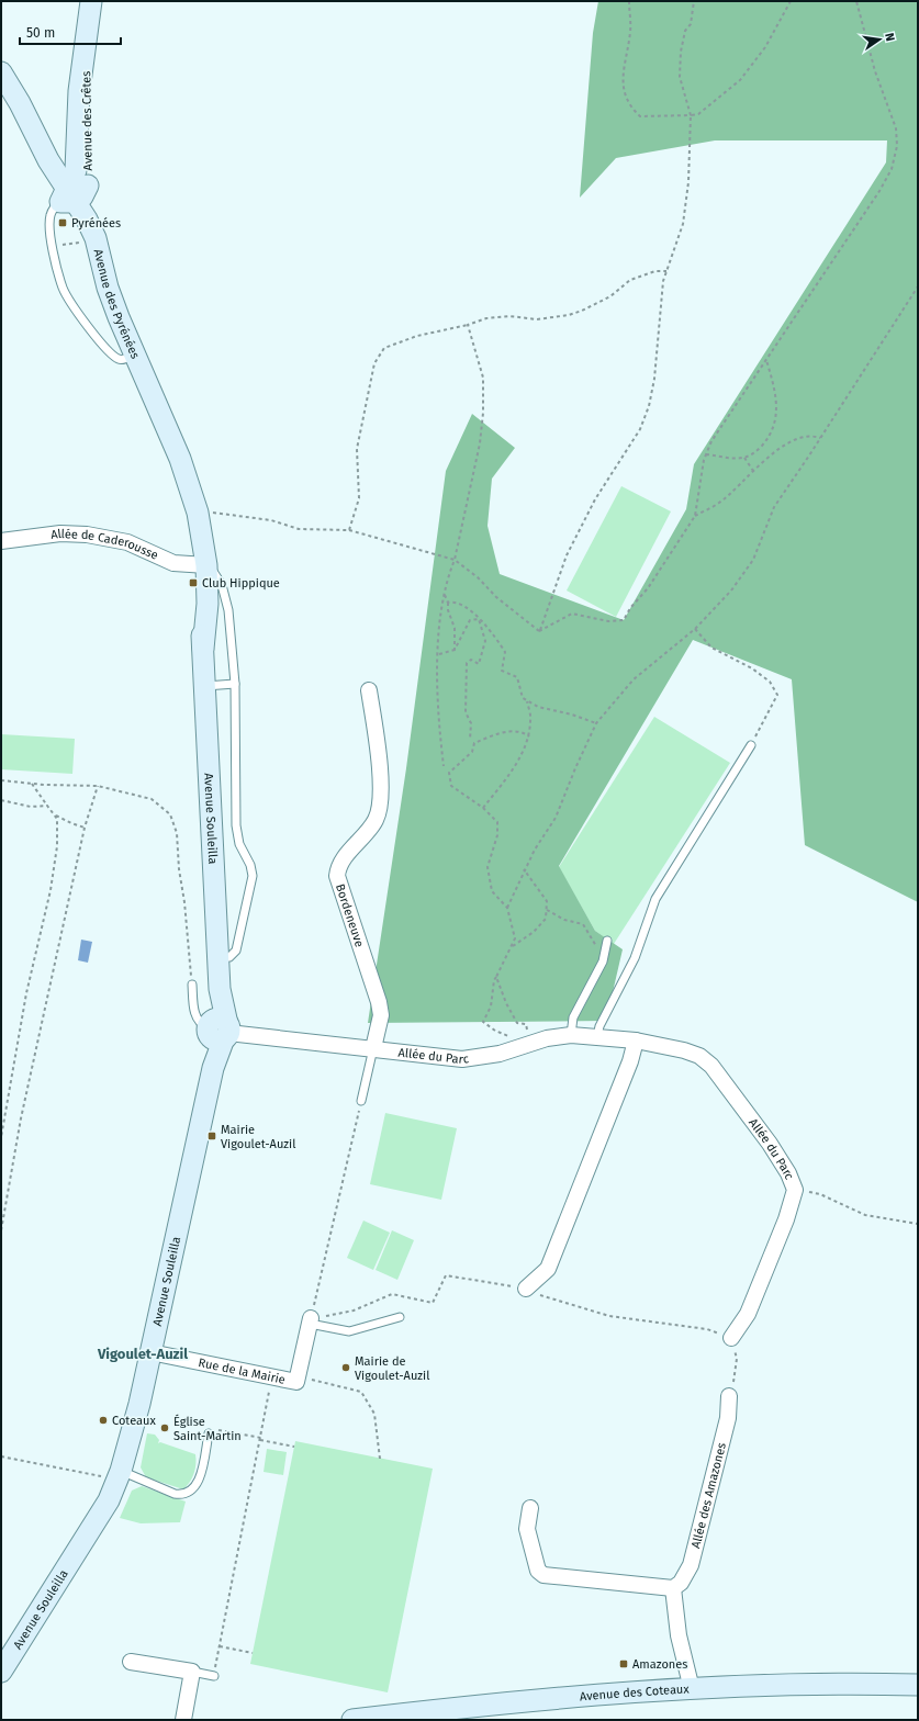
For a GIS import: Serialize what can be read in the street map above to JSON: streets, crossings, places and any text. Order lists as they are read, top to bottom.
{
  "streets": {
    "street": [
      "Avenue des Crêtes",
      "Avenue des Pyrénées",
      "Allée de Caderousse",
      "Avenue Souleilla",
      "Bordeneuve",
      "Allée du Parc",
      "Rue de la Mairie",
      "Allée des Amazones",
      "Avenue des Coteaux"
    ]
  },
  "crossings": [
    ["Avenue des Crêtes", "Avenue des Pyrénées"],
    ["Avenue des Pyrénées", "Allée de Caderousse"],
    ["Avenue des Pyrénées", "Avenue Souleilla"],
    ["Allée de Caderousse", "Avenue Souleilla"],
    ["Avenue Souleilla", "Allée du Parc"],
    ["Avenue Souleilla", "Rue de la Mairie"],
    ["Bordeneuve", "Allée du Parc"]
  ],
  "districts": ["Vigoulet-Auzil"],
  "places": {
    "transit": [
      "Pyrénées",
      "Club Hippique",
      "Mairie Vigoulet-Auzil",
      "Amazones"
    ],
    "other": ["Mairie de Vigoulet-Auzil", "Coteaux", "Église Saint-Martin"]
  },
  "scale_bar": "50 m",
  "north": "right"
}
